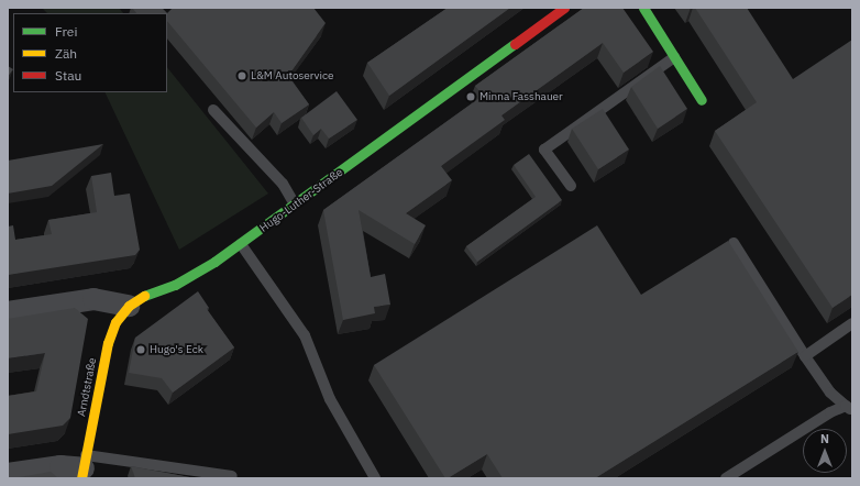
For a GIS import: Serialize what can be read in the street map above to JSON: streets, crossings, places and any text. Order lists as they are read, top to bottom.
{
  "streets": {
    "street": ["Hugo-Luther-Straße", "Arndtstraße"]
  },
  "crossings": [
    ["Hugo-Luther-Straße", "Arndtstraße"]
  ],
  "places": ["L&M Autoservice", "Minna Fasshauer", "Hugo's Eck"],
  "legend": ["Frei", "Zäh", "Stau"],
  "north": "top"
}
